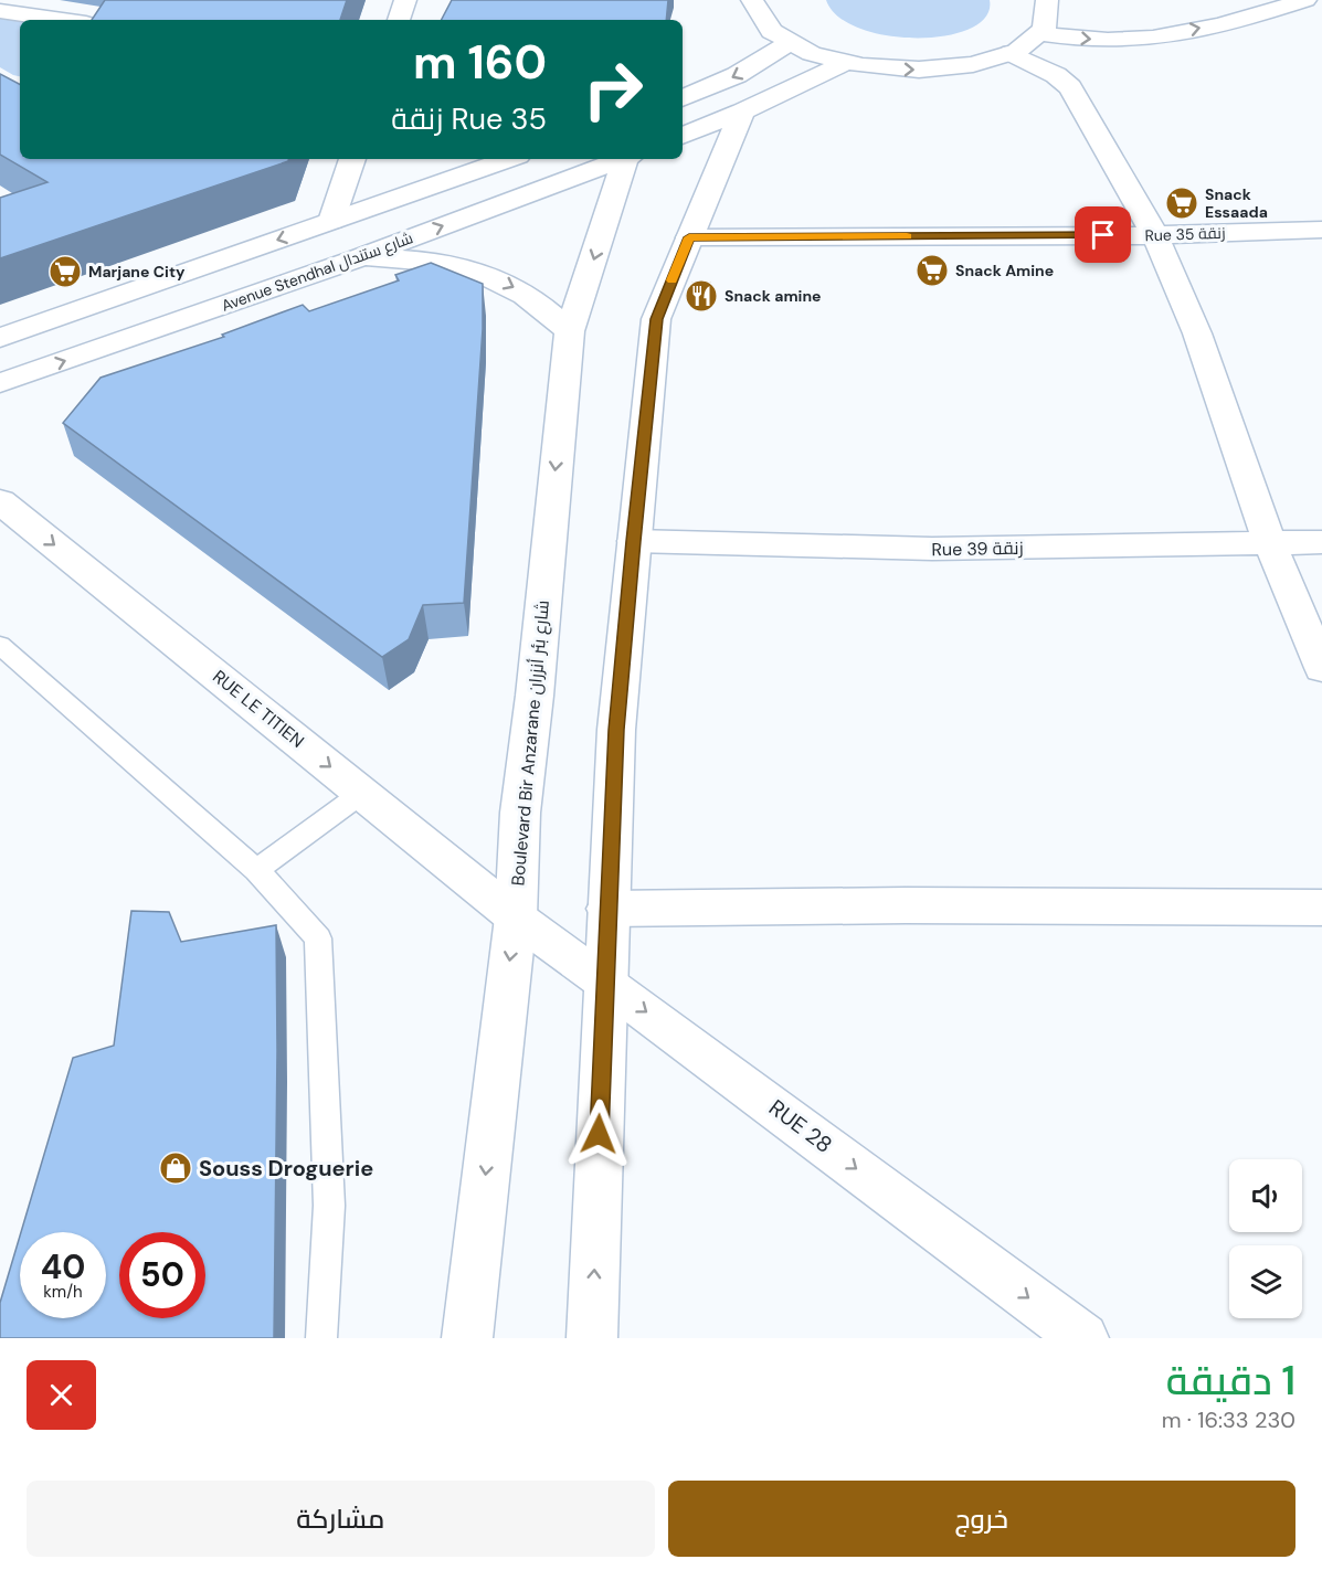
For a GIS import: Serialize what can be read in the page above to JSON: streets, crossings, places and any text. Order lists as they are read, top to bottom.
{
  "streets": {
    "main road": [
      "Rue 35 زنقة",
      "Avenue Stendhal شارع ستندال",
      "Rue 39 زنقة",
      "RUE LE TITIEN",
      "Boulevard Bir Anzarane شارع بئر أنزران",
      "RUE 28"
    ]
  },
  "crossings": [
    ["RUE LE TITIEN", "Boulevard Bir Anzarane شارع بئر أنزران"],
    ["RUE LE TITIEN", "RUE 28"],
    ["Boulevard Bir Anzarane شارع بئر أنزران", "RUE 28"]
  ],
  "one_way": ["RUE LE TITIEN", "RUE 28"],
  "places": {
    "supermarket": ["Snack Essaada", "Snack Amine", "Marjane City"],
    "restaurant": ["Snack amine"],
    "shop": ["Souss Droguerie"]
  },
  "page": {
    "turn": ["160 m", "Rue 35 زنقة"],
    "speed": "40 km/h",
    "limit": "50",
    "heading": ["1 دقيقة", "230 m · 16:33"],
    "buttons": ["خروج", "مشاركة"]
  }
}
